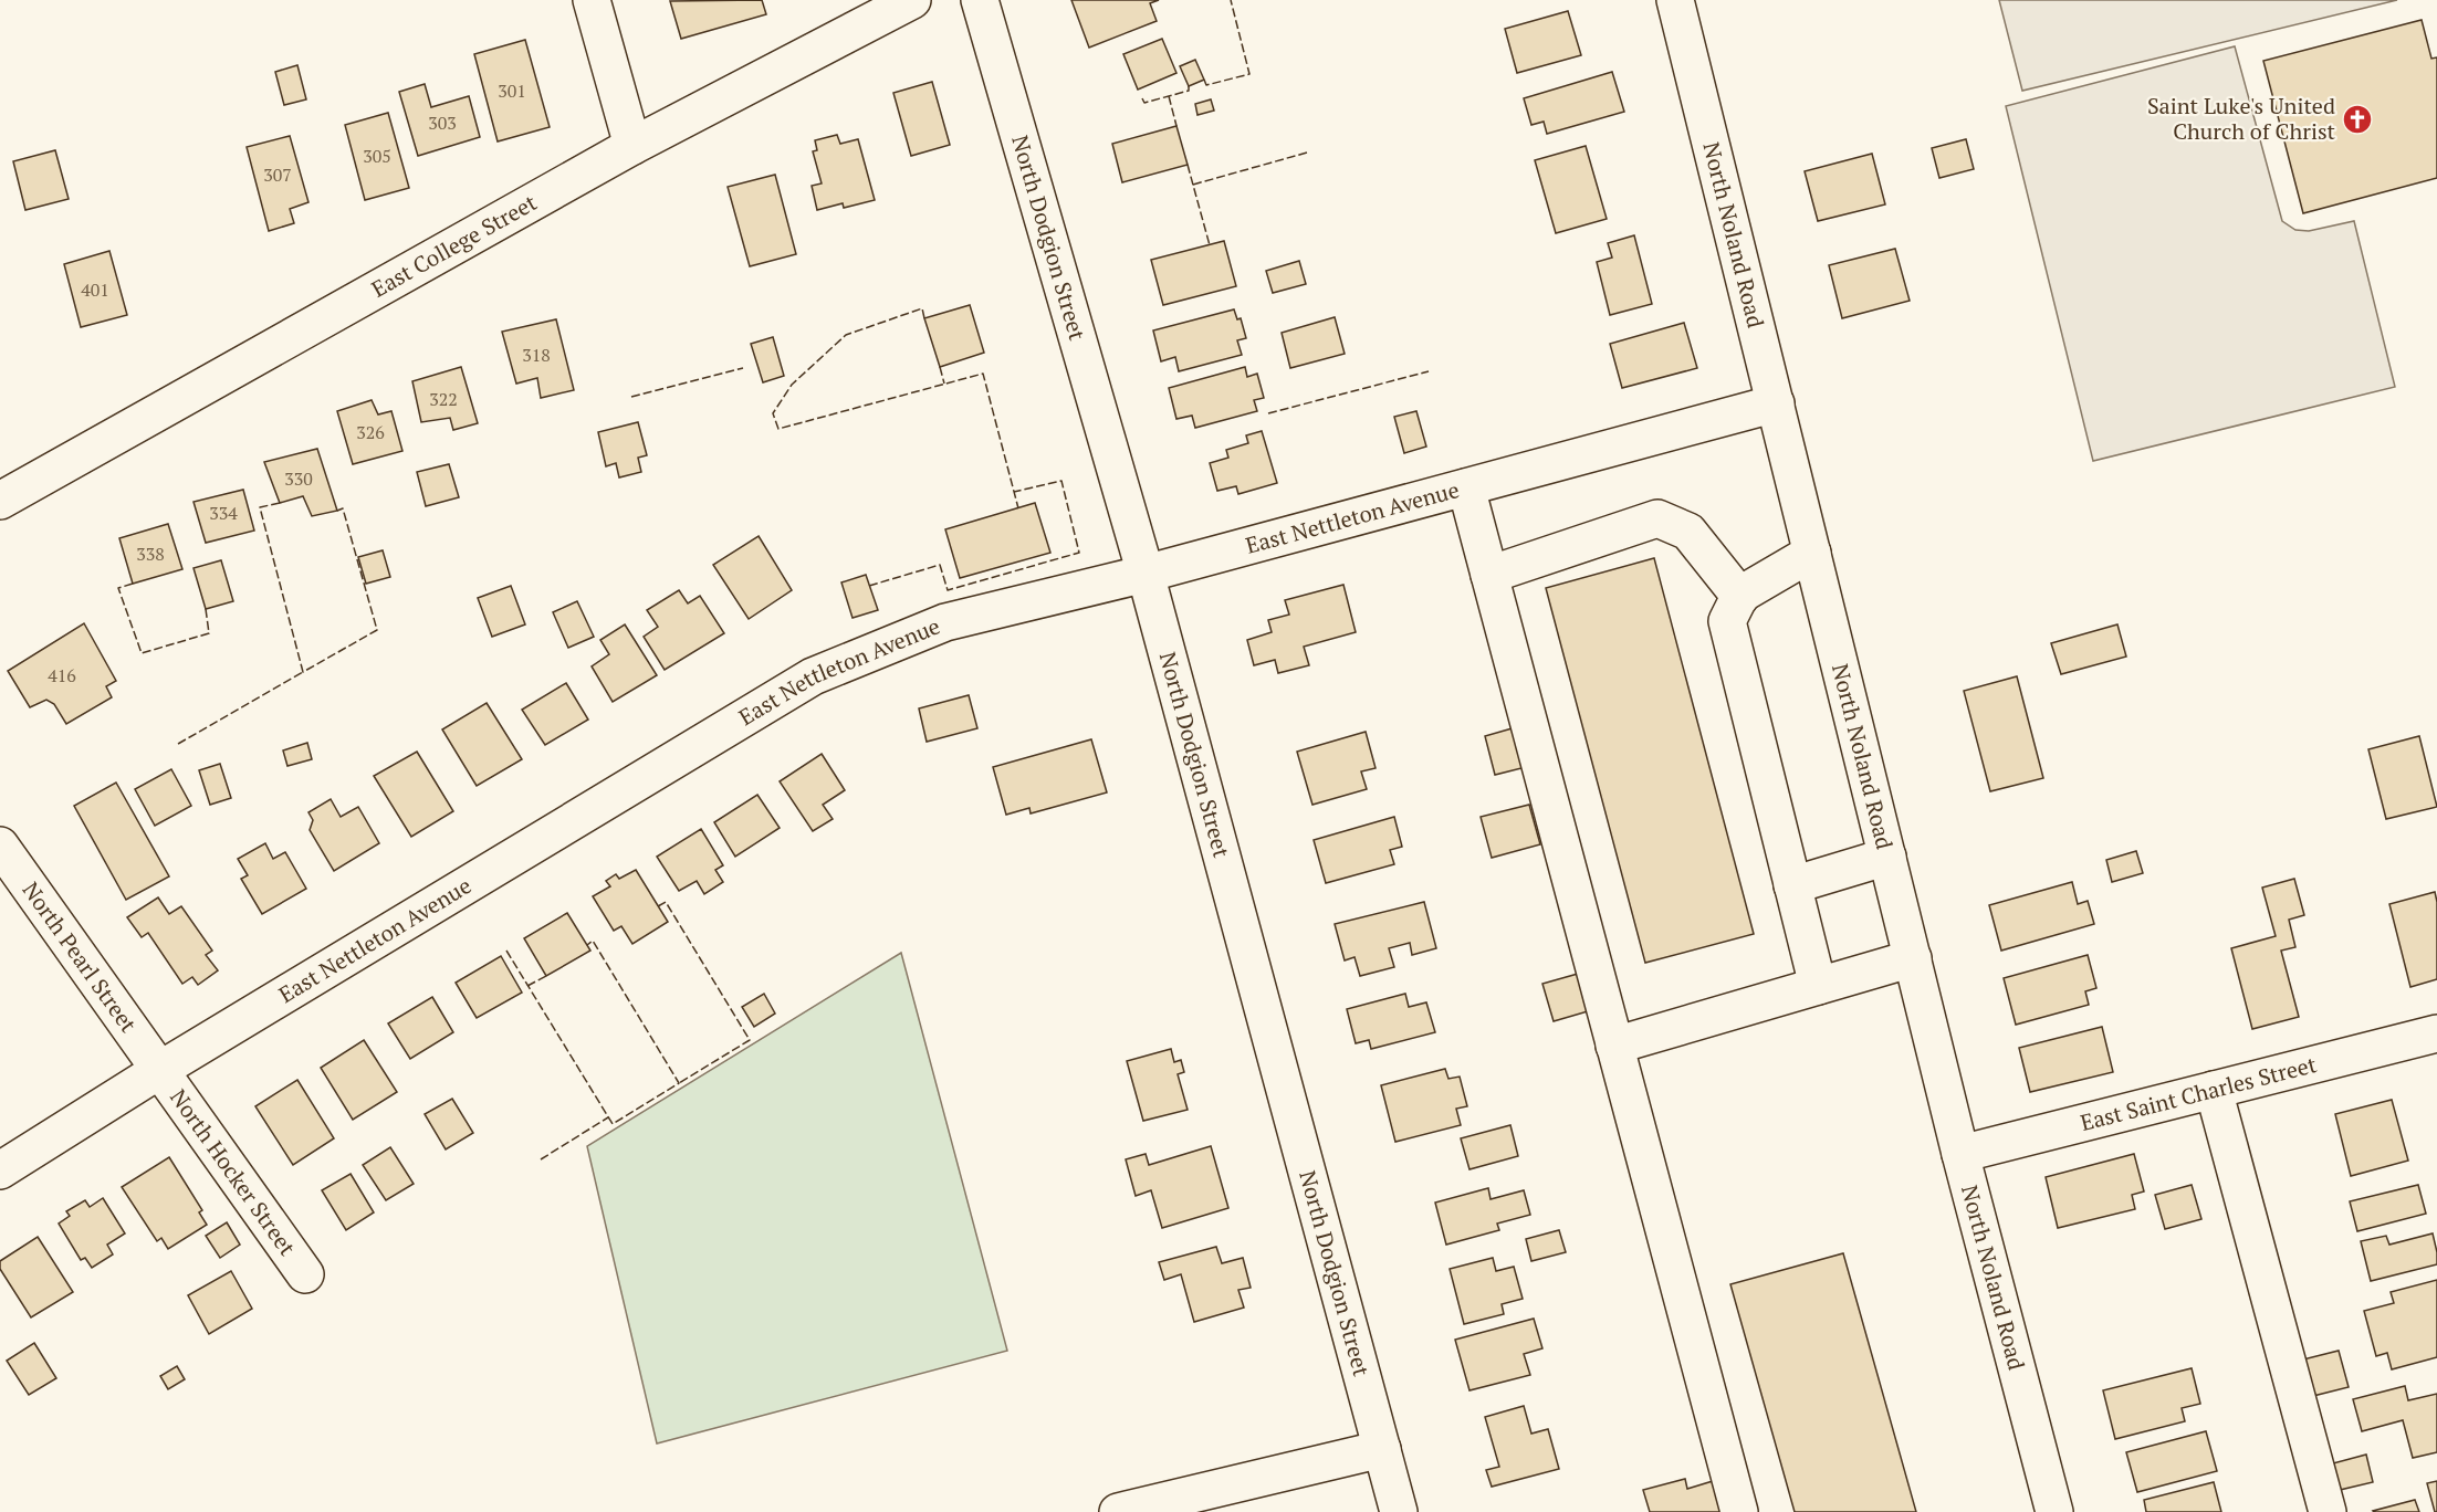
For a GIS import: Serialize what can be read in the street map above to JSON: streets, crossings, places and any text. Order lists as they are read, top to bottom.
{
  "streets": {
    "street": [
      "North Noland Road",
      "North Dodgion Street",
      "East College Street",
      "East Nettleton Avenue",
      "North Pearl Street",
      "East Saint Charles Street",
      "North Hocker Street"
    ]
  },
  "crossings": [
    ["North Noland Road", "East Nettleton Avenue"],
    ["North Noland Road", "East Saint Charles Street"],
    ["North Dodgion Street", "East Nettleton Avenue"],
    ["East Nettleton Avenue", "North Pearl Street"],
    ["East Nettleton Avenue", "North Hocker Street"],
    ["North Pearl Street", "North Hocker Street"]
  ],
  "places": {
    "church": ["Saint Luke's United Church of Christ"]
  },
  "house_numbers": [
    "301",
    "303",
    "305",
    "307",
    "401",
    "318",
    "322",
    "326",
    "330",
    "334",
    "338",
    "416"
  ]
}
